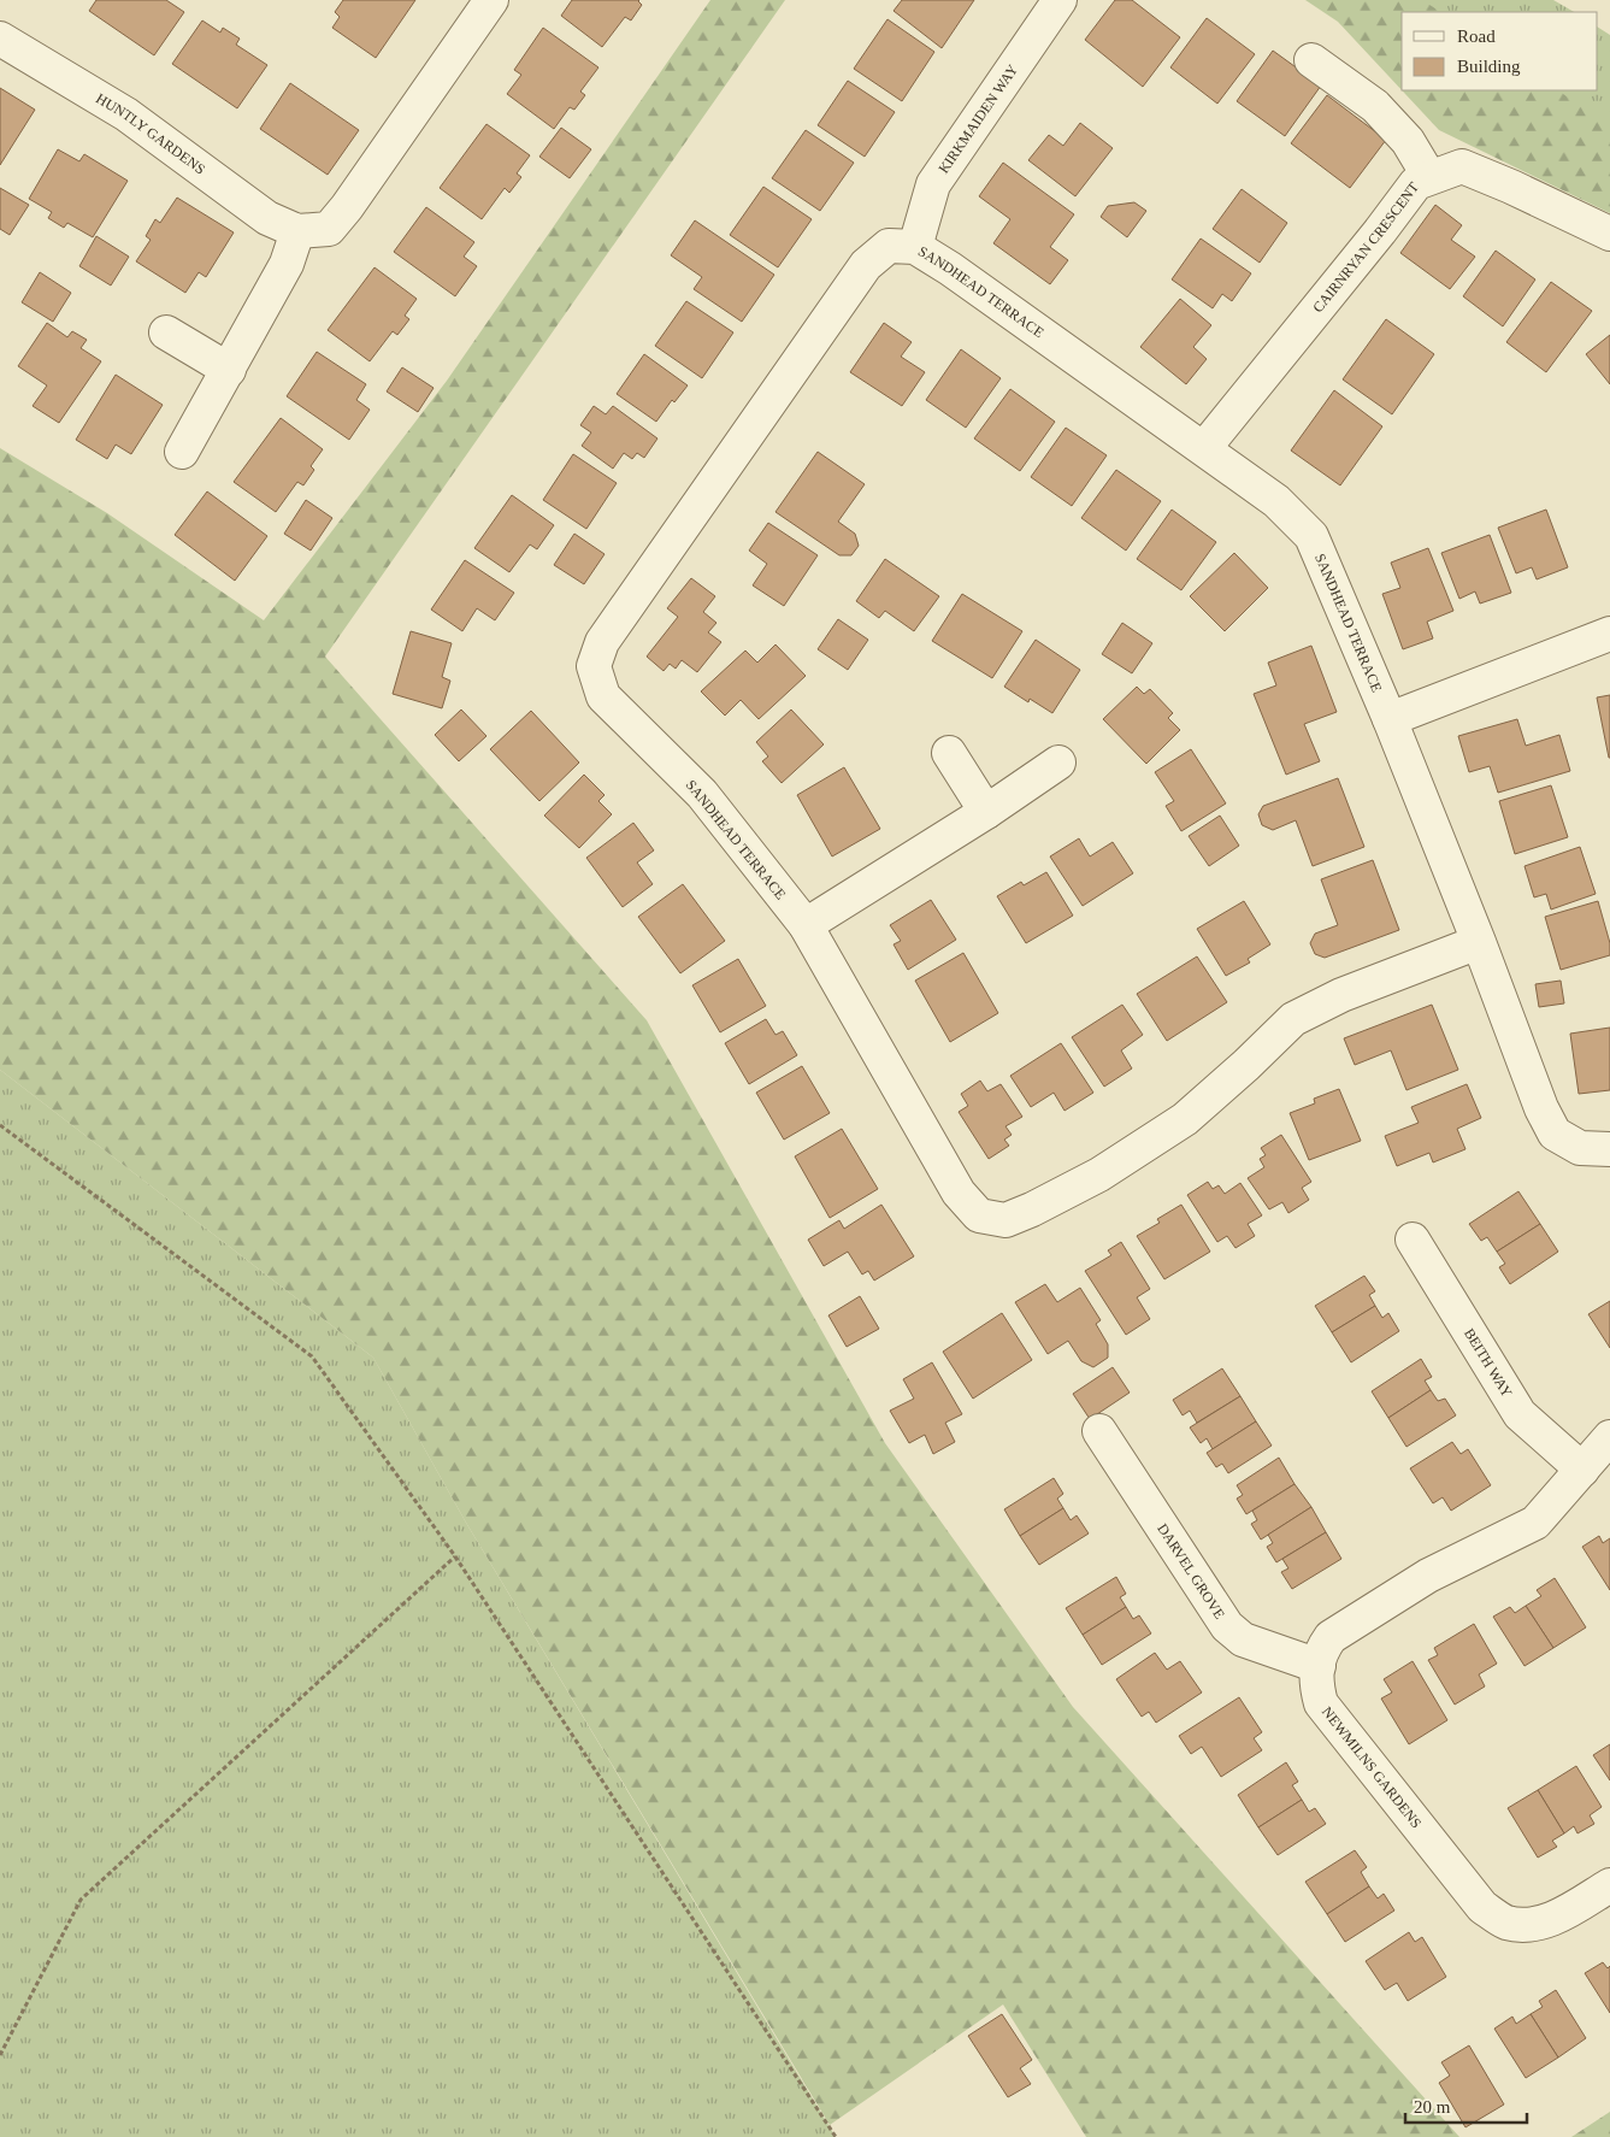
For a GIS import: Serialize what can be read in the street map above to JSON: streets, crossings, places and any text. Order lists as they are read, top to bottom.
{
  "streets": {
    "street": [
      "KIRKMAIDEN WAY",
      "HUNTLY GARDENS",
      "CAIRNRYAN CRESCENT",
      "SANDHEAD TERRACE",
      "BEITH WAY",
      "DARVEL GROVE",
      "NEWMILNS GARDENS"
    ]
  },
  "crossings": [
    ["KIRKMAIDEN WAY", "SANDHEAD TERRACE"],
    ["CAIRNRYAN CRESCENT", "SANDHEAD TERRACE"],
    ["BEITH WAY", "NEWMILNS GARDENS"],
    ["DARVEL GROVE", "NEWMILNS GARDENS"]
  ],
  "legend": ["Road", "Building"],
  "scale_bar": "20 m"
}
